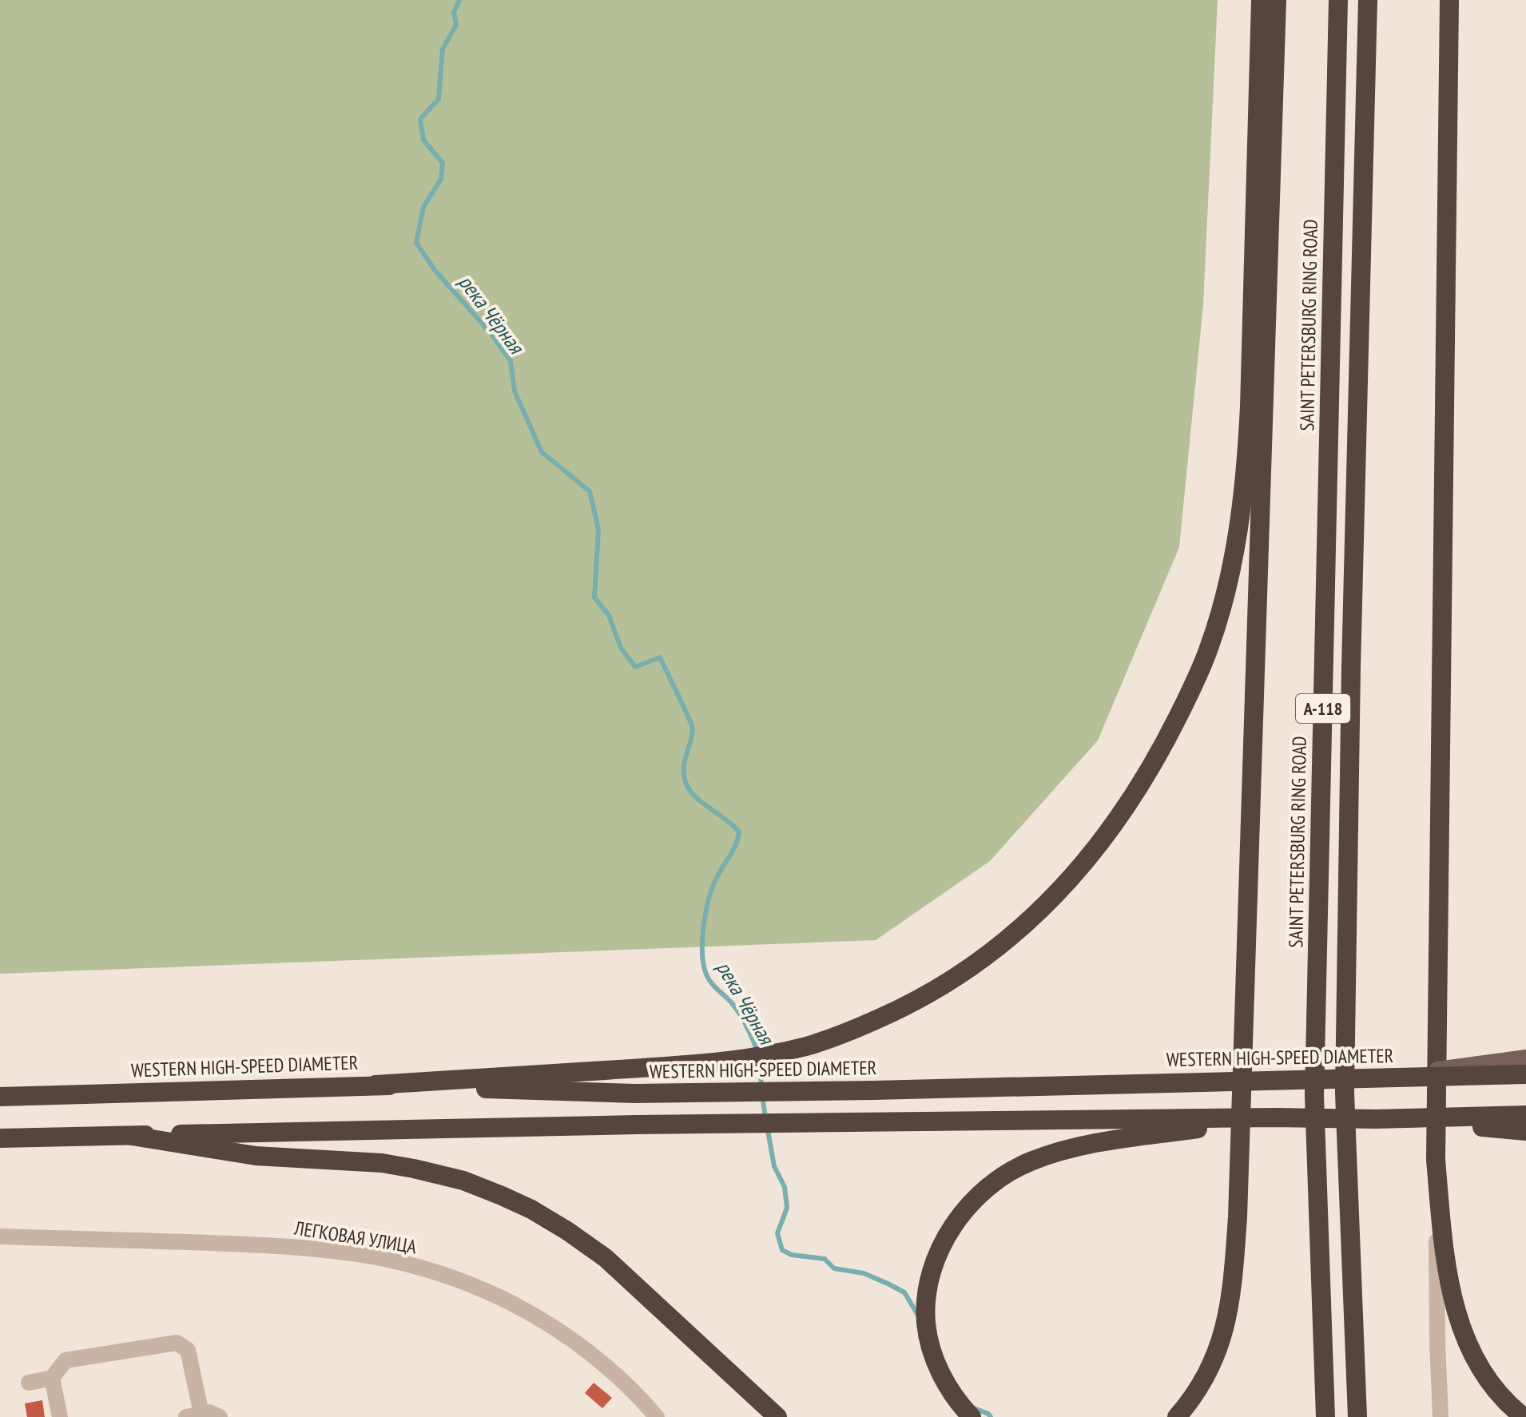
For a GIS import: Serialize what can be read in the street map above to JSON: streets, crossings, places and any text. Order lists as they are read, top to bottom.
{
  "streets": {
    "highway": ["SAINT PETERSBURG RING ROAD", "А-118", "WESTERN HIGH-SPEED DIAMETER"],
    "street": ["ЛЕГКОВАЯ УЛИЦА"]
  },
  "water": ["река Чёрная"]
}
